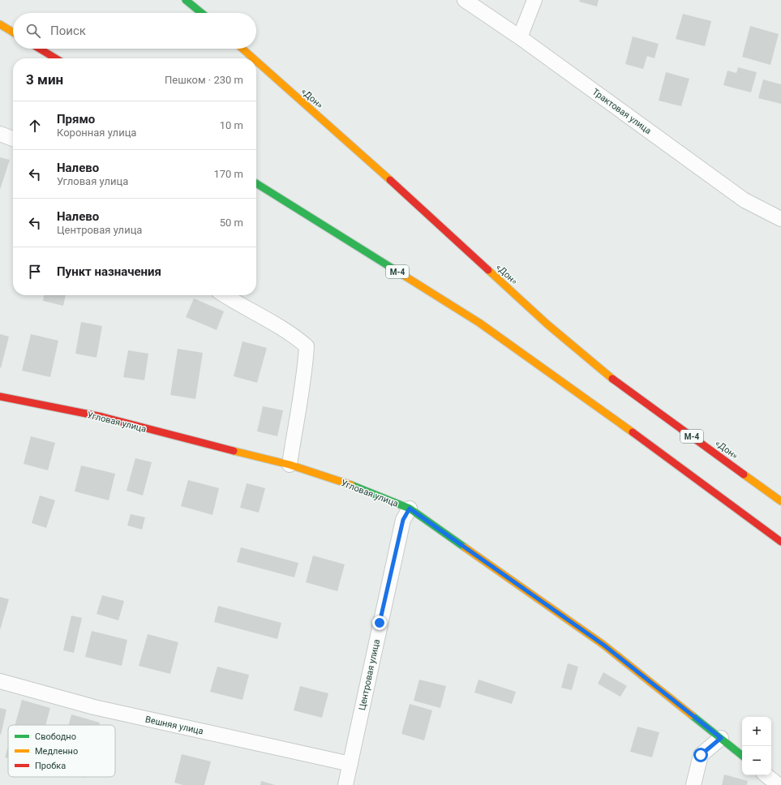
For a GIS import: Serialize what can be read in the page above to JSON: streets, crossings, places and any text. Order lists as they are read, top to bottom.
{
  "streets": {
    "main road": ["«Дон»", "М-4", "Угловая улица"],
    "street": ["Трактовая улица", "Центровая улица", "Вешняя улица"]
  },
  "crossings": [
    ["Угловая улица", "Центровая улица"],
    ["Центровая улица", "Вешняя улица"]
  ],
  "legend": ["Свободно", "Медленно", "Пробка"],
  "page": {
    "search": "Поиск",
    "heading": ["3 мин", "Пешком · 230 m"],
    "list": [
      ["Прямо", "Коронная улица", "10 m"],
      ["Налево", "Угловая улица", "170 m"],
      ["Налево", "Центровая улица", "50 m"],
      "Пункт назначения"
    ],
    "map_buttons": ["+", "−"]
  }
}
